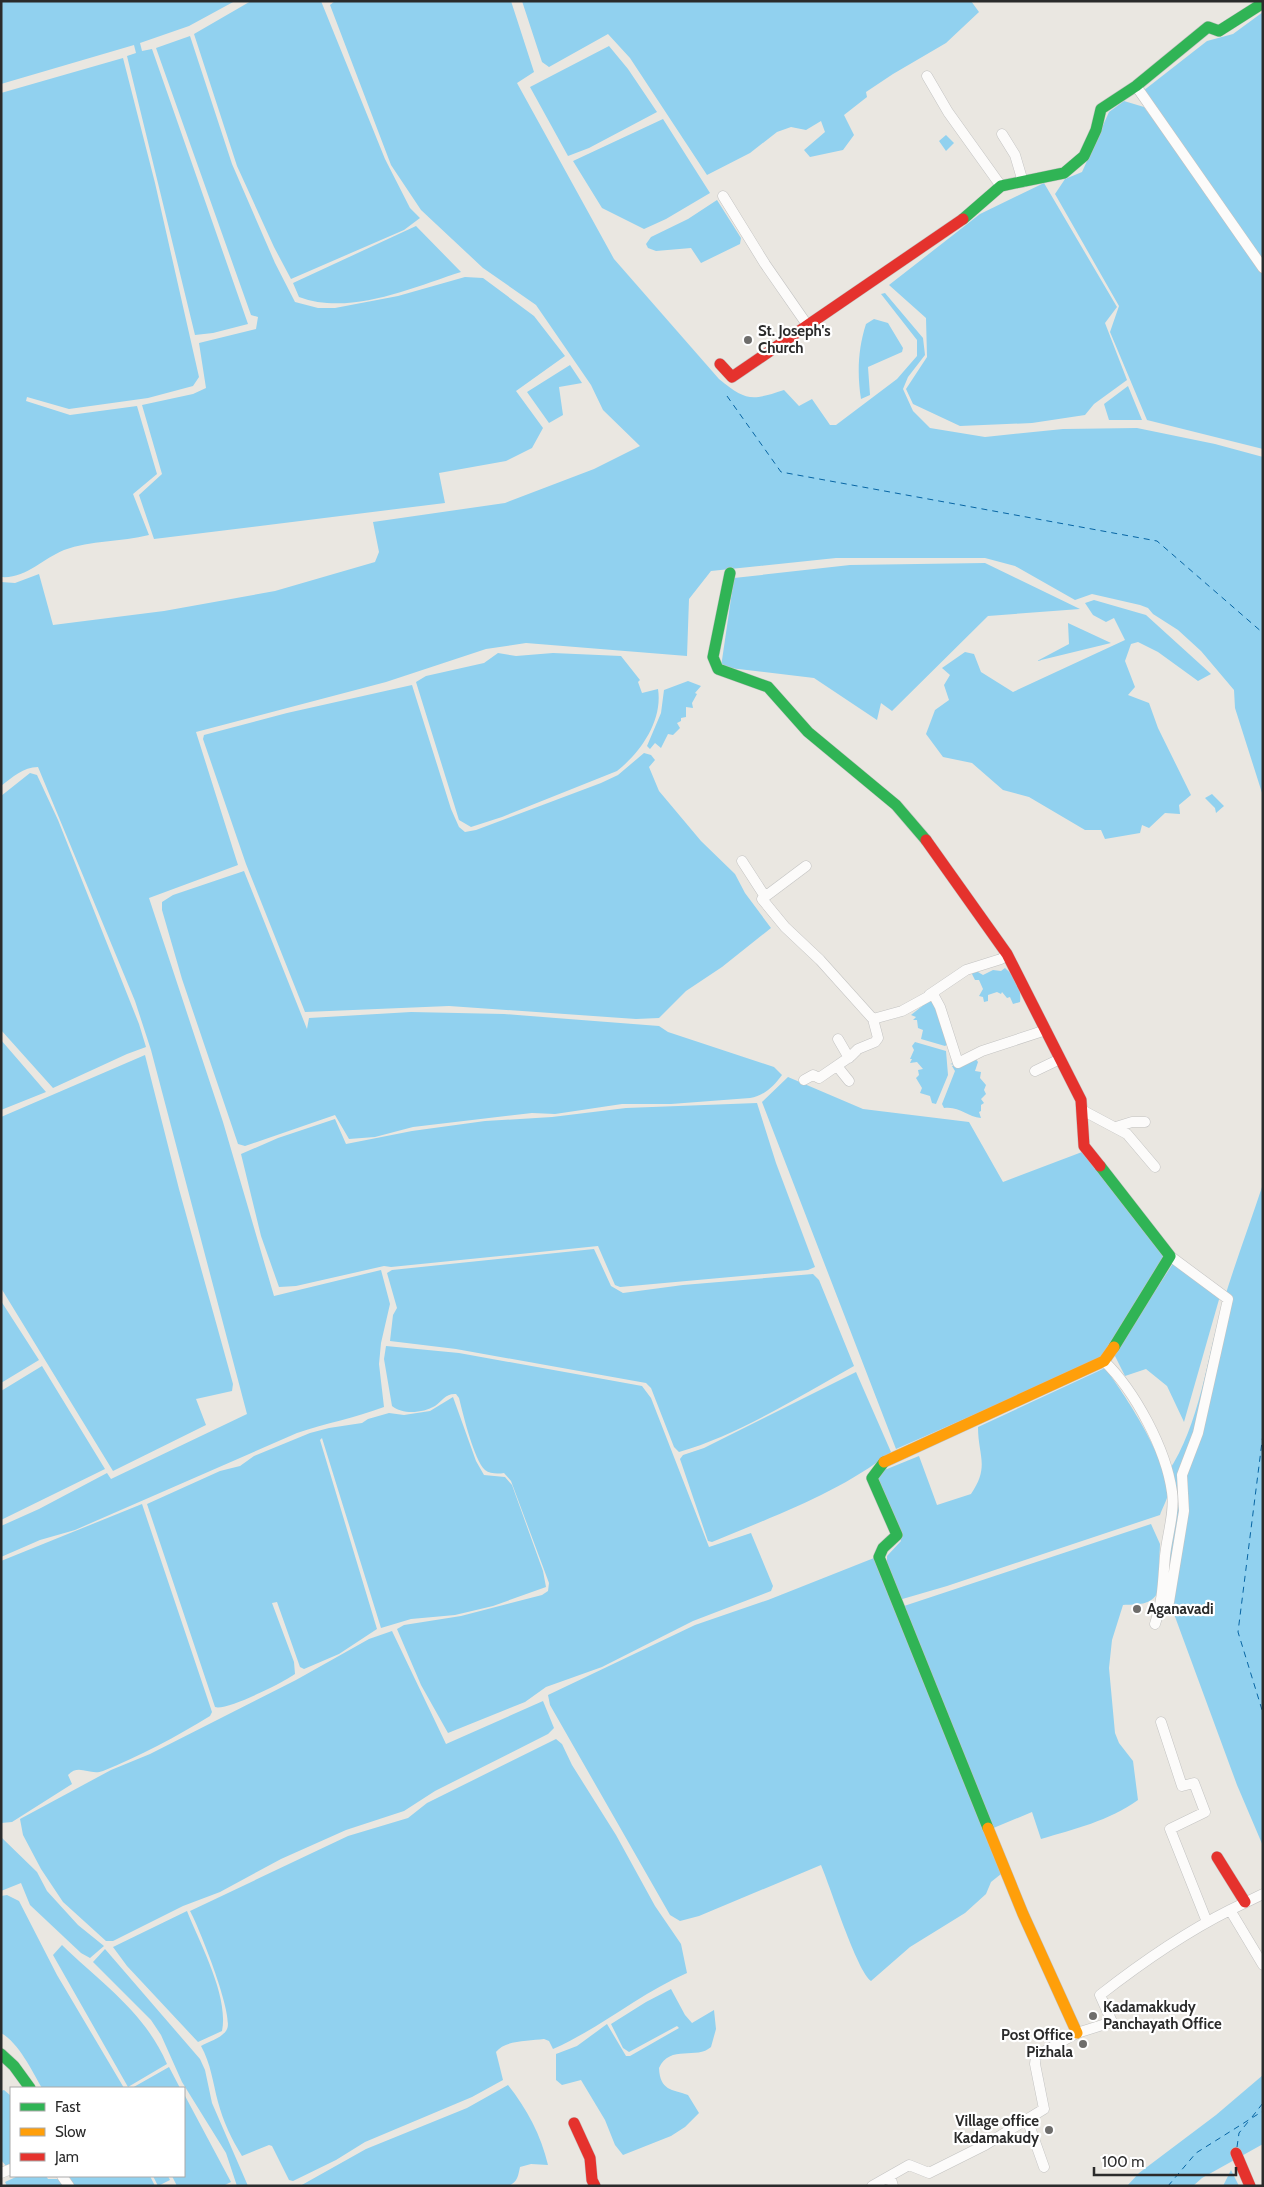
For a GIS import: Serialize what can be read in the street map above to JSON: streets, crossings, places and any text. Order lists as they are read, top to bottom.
{
  "places": [
    "St. Joseph's Church",
    "Aganavadi",
    "Kadamakkudy Panchayath Office",
    "Post Office Pizhala",
    "Village office Kadamakudy"
  ],
  "legend": ["Fast", "Slow", "Jam"],
  "scale_bar": "100 m"
}
